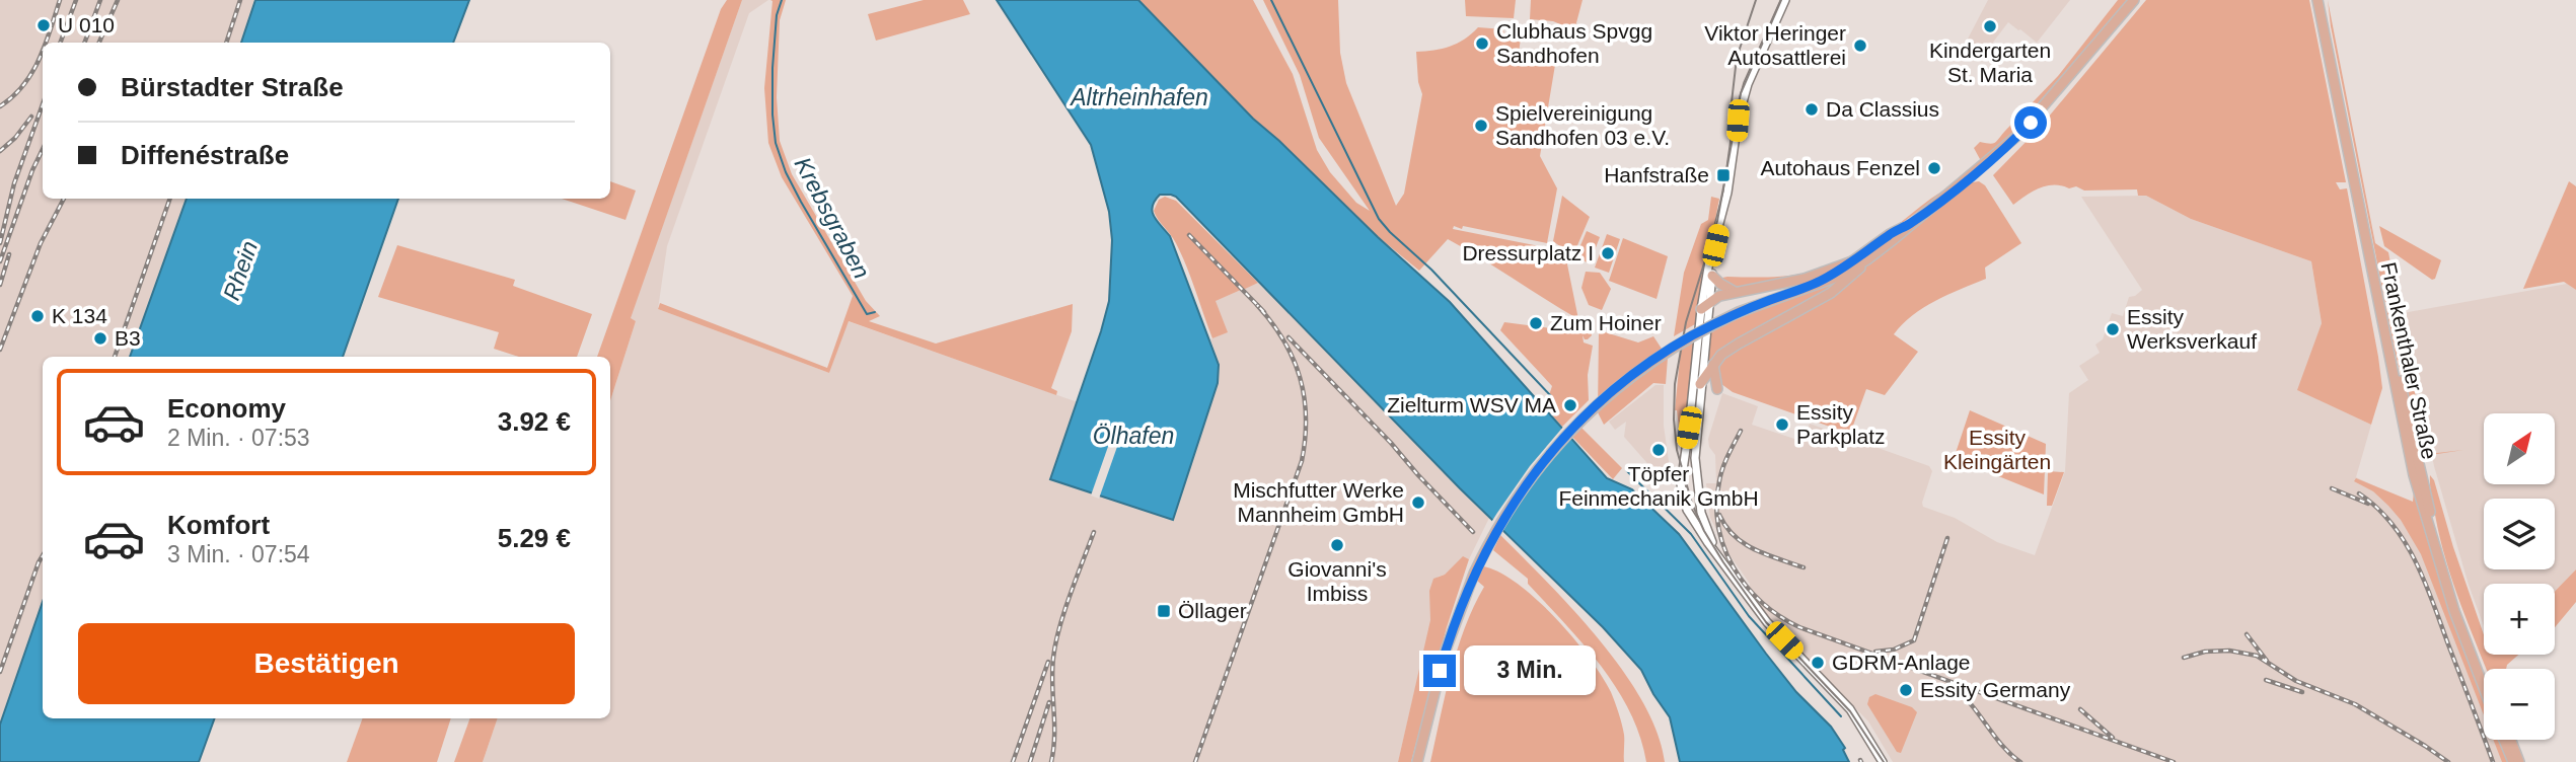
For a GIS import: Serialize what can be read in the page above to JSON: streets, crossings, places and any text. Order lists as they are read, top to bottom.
{
  "streets": {
    "main road": ["Frankenthaler Straße"]
  },
  "water": [
    "Altrheinhafen",
    "Krebsgraben",
    "Rhein",
    "Ölhafen"
  ],
  "parks": ["Essity Kleingärten"],
  "places": {
    "other": [
      "U 010",
      "Kindergarten St. Maria",
      "Clubhaus Spvgg Sandhofen",
      "Viktor Heringer Autosattlerei",
      "Da Classius",
      "Spielvereinigung Sandhofen 03 e.V.",
      "Autohaus Fenzel",
      "Dressurplatz I",
      "K 134",
      "Zum Hoiner",
      "Essity Werksverkauf",
      "B3",
      "Zielturm WSV MA",
      "Essity Parkplatz",
      "Töpfer Feinmechanik GmbH",
      "Mischfutter Werke Mannheim GmbH",
      "Giovanni's Imbiss",
      "GDRM-Anlage",
      "Essity Germany"
    ],
    "transit": ["Hanfstraße", "Öllager"]
  },
  "north": "top right",
  "page": {
    "banner": ["Bürstadter Straße", "Diffenéstraße"],
    "list": [
      {
        "name": "Economy",
        "note": "2 Min. · 07:53",
        "value": "3.92 €"
      },
      {
        "name": "Komfort",
        "note": "3 Min. · 07:54",
        "value": "5.29 €"
      }
    ],
    "map_buttons": ["+", "−"],
    "buttons": "Bestätigen",
    "bubble": "3 Min."
  }
}
